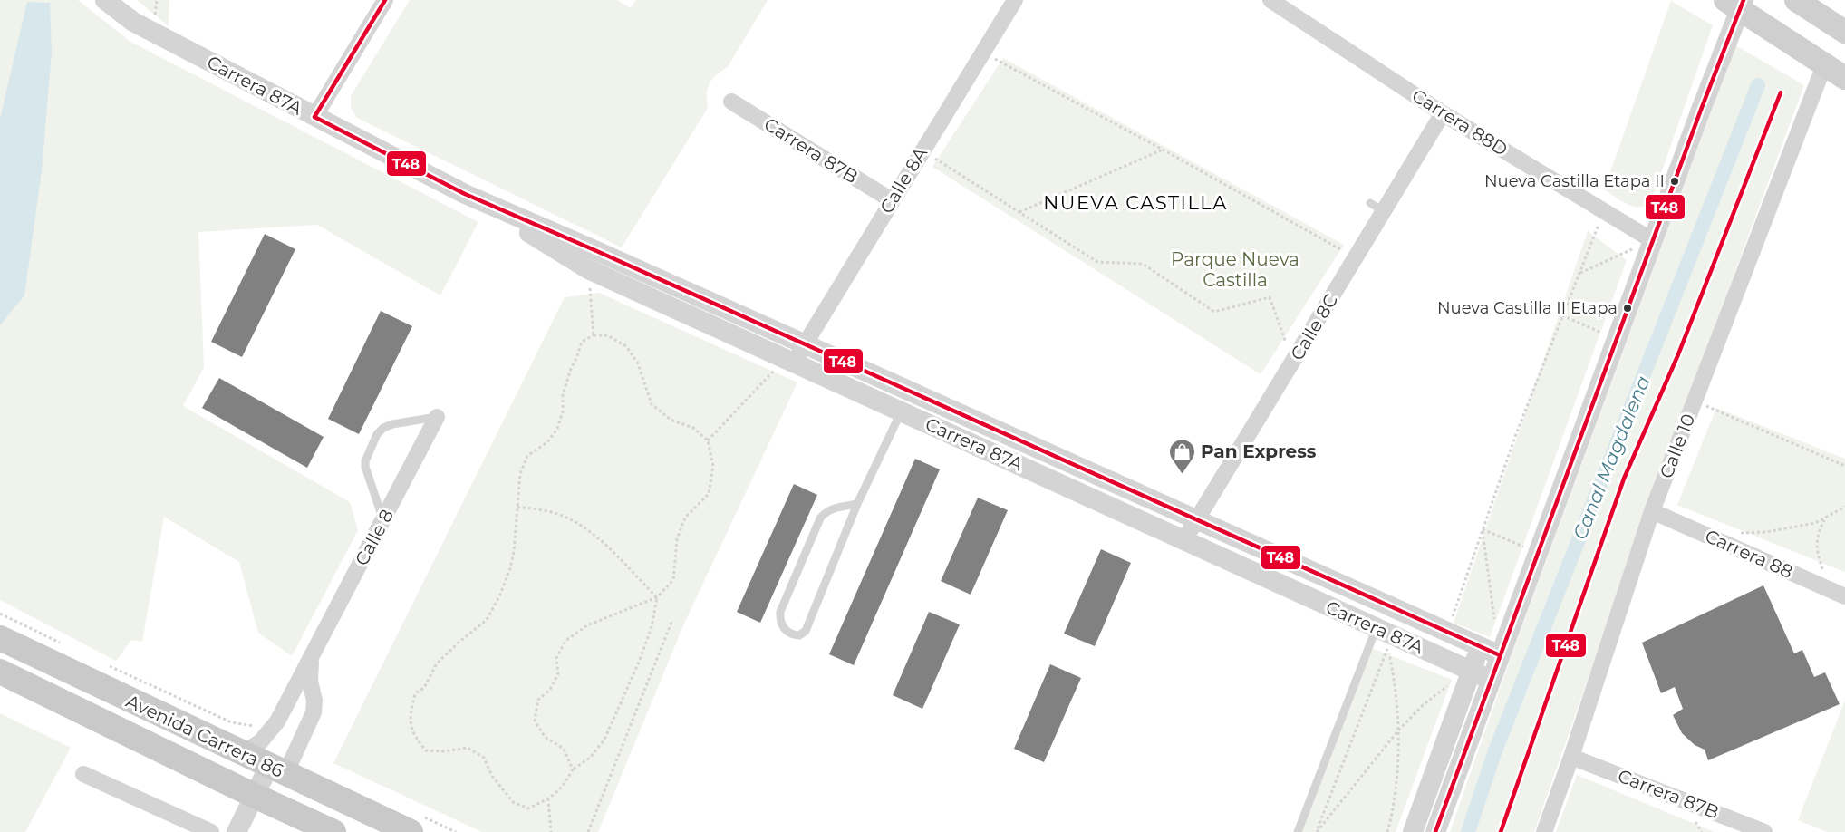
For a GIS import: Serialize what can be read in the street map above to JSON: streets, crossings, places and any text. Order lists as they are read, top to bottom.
{
  "streets": {
    "main road": ["Avenida Carrera 86"],
    "street": [
      "Carrera 87A",
      "Carrera 88D",
      "Carrera 87B",
      "Calle 8A",
      "Calle 8C",
      "Calle 10",
      "Calle 8",
      "Carrera 88"
    ]
  },
  "crossings": [
    ["Carrera 87A", "Calle 8A"],
    ["Carrera 87A", "Calle 8C"],
    ["Carrera 88D", "Calle 8C"],
    ["Carrera 87B", "Calle 8A"],
    ["Carrera 87B", "Calle 10"],
    ["Calle 10", "Carrera 88"],
    ["Calle 8", "Avenida Carrera 86"]
  ],
  "districts": ["NUEVA CASTILLA"],
  "water": ["Canal Magdalena"],
  "parks": ["Parque Nueva Castilla"],
  "places": {
    "other": ["Nueva Castilla Etapa II", "Nueva Castilla II Etapa"],
    "shop": ["Pan Express"]
  },
  "lines": ["transit line T48"]
}
